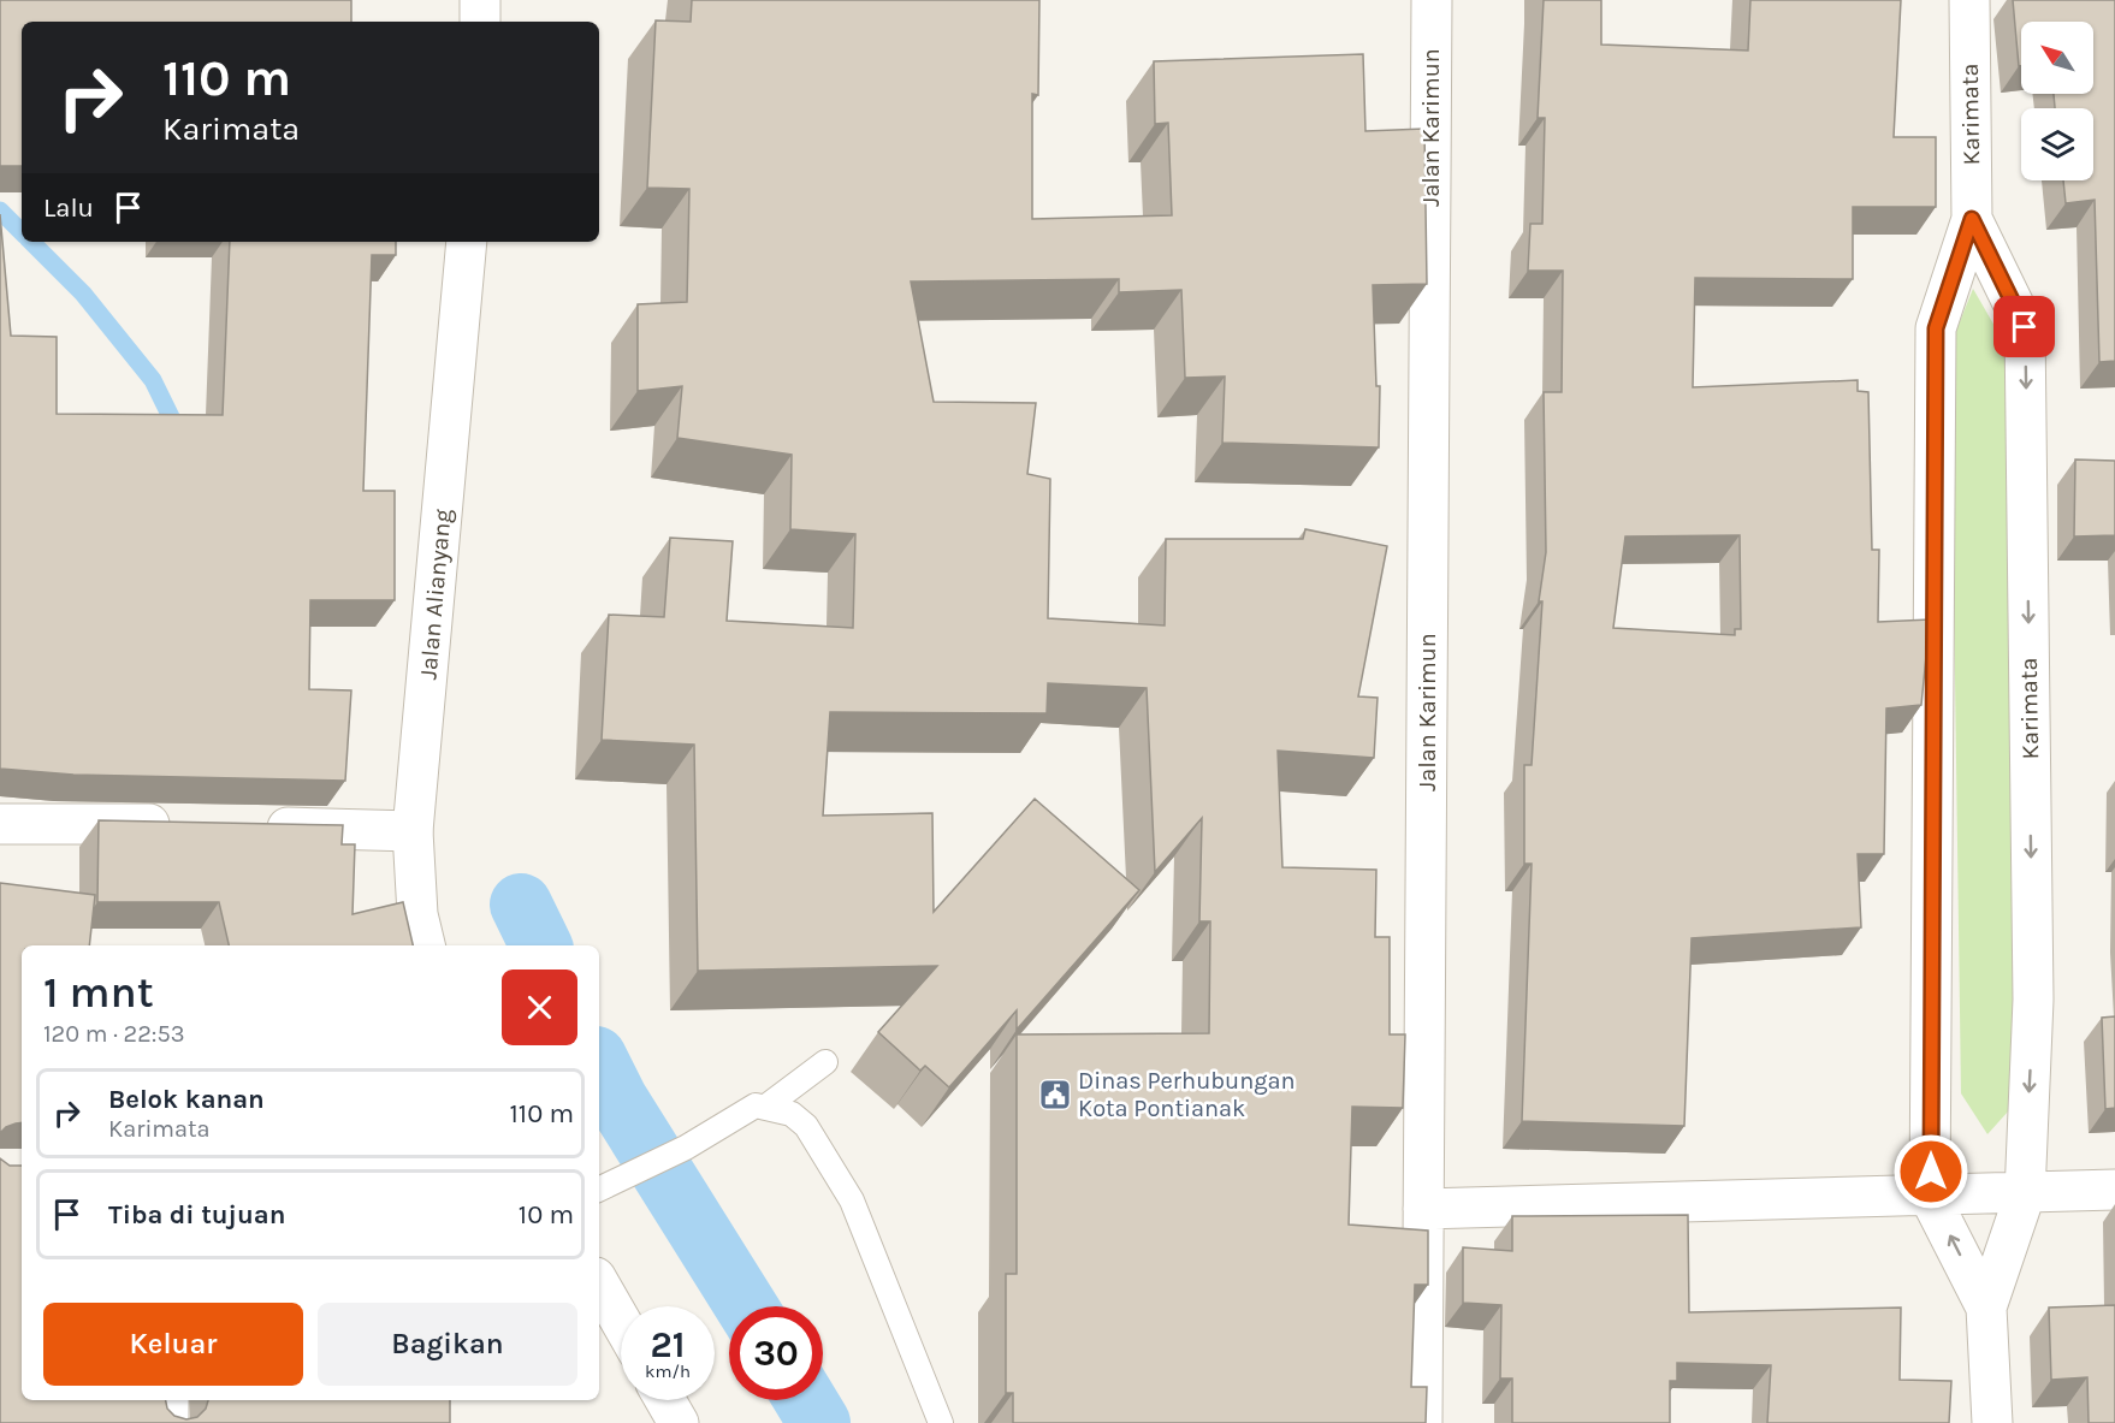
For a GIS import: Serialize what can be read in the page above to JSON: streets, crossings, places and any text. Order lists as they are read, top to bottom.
{
  "streets": {
    "street": ["Karimata", "Jalan Karimun", "Jalan Alianyang"]
  },
  "places": {
    "public building": ["Dinas Perhubungan Kota Pontianak"]
  },
  "north": "top left",
  "page": {
    "turn": ["110 m", "Karimata"],
    "then": "Lalu",
    "heading": ["1 mnt", "120 m · 22:53"],
    "list": [
      {
        "name": "Belok kanan",
        "note": "Karimata",
        "value": "110 m"
      },
      {
        "name": "Tiba di tujuan",
        "value": "10 m"
      }
    ],
    "buttons": ["Keluar", "Bagikan"],
    "speed": "21 km/h",
    "limit": "30"
  }
}
